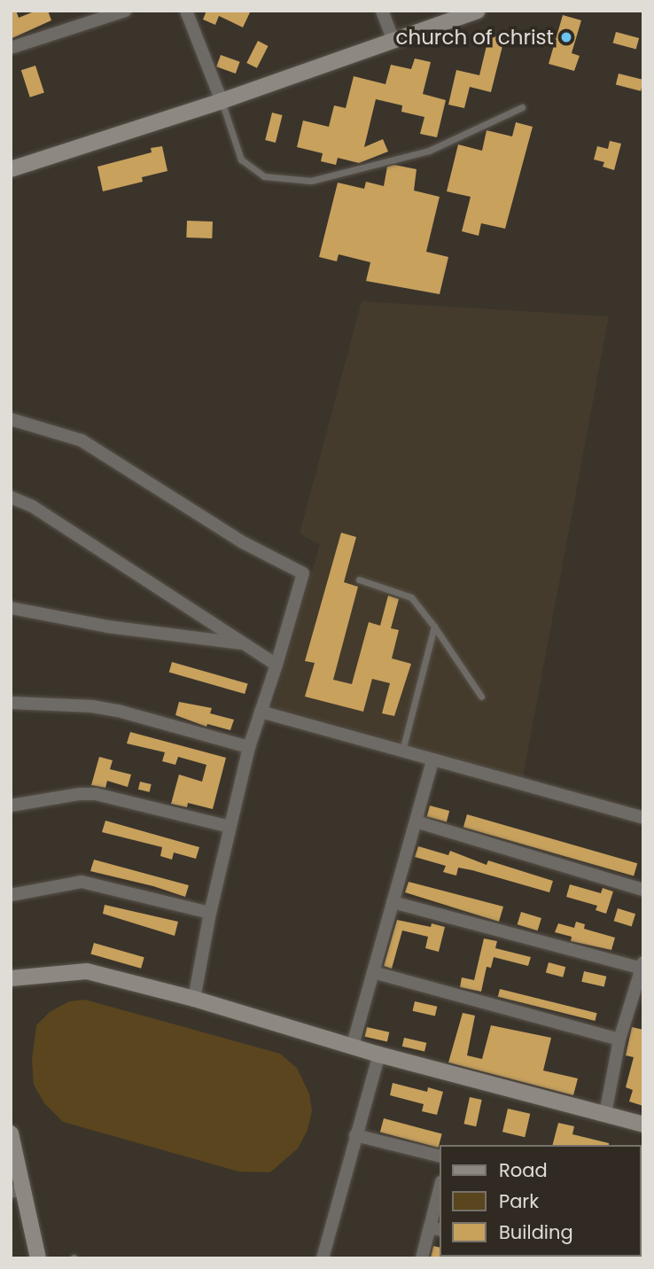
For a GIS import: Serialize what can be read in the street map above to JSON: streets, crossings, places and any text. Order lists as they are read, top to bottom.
{
  "places": ["church of christ"],
  "legend": ["Road", "Park", "Building"]
}
